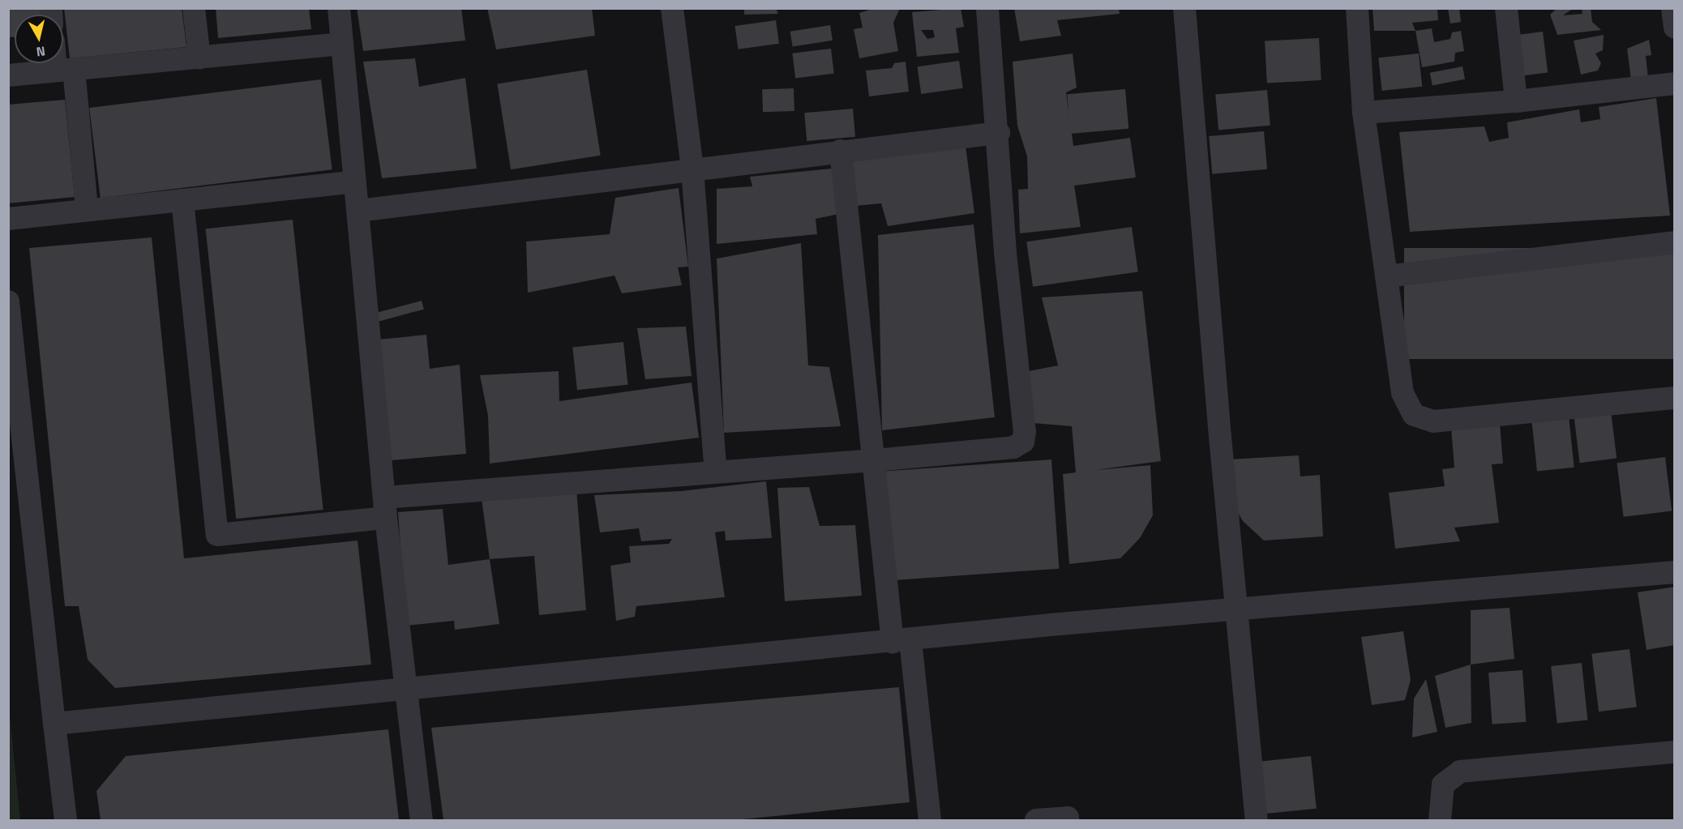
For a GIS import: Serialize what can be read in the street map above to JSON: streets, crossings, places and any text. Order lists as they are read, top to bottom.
{
  "north": "bottom"
}
